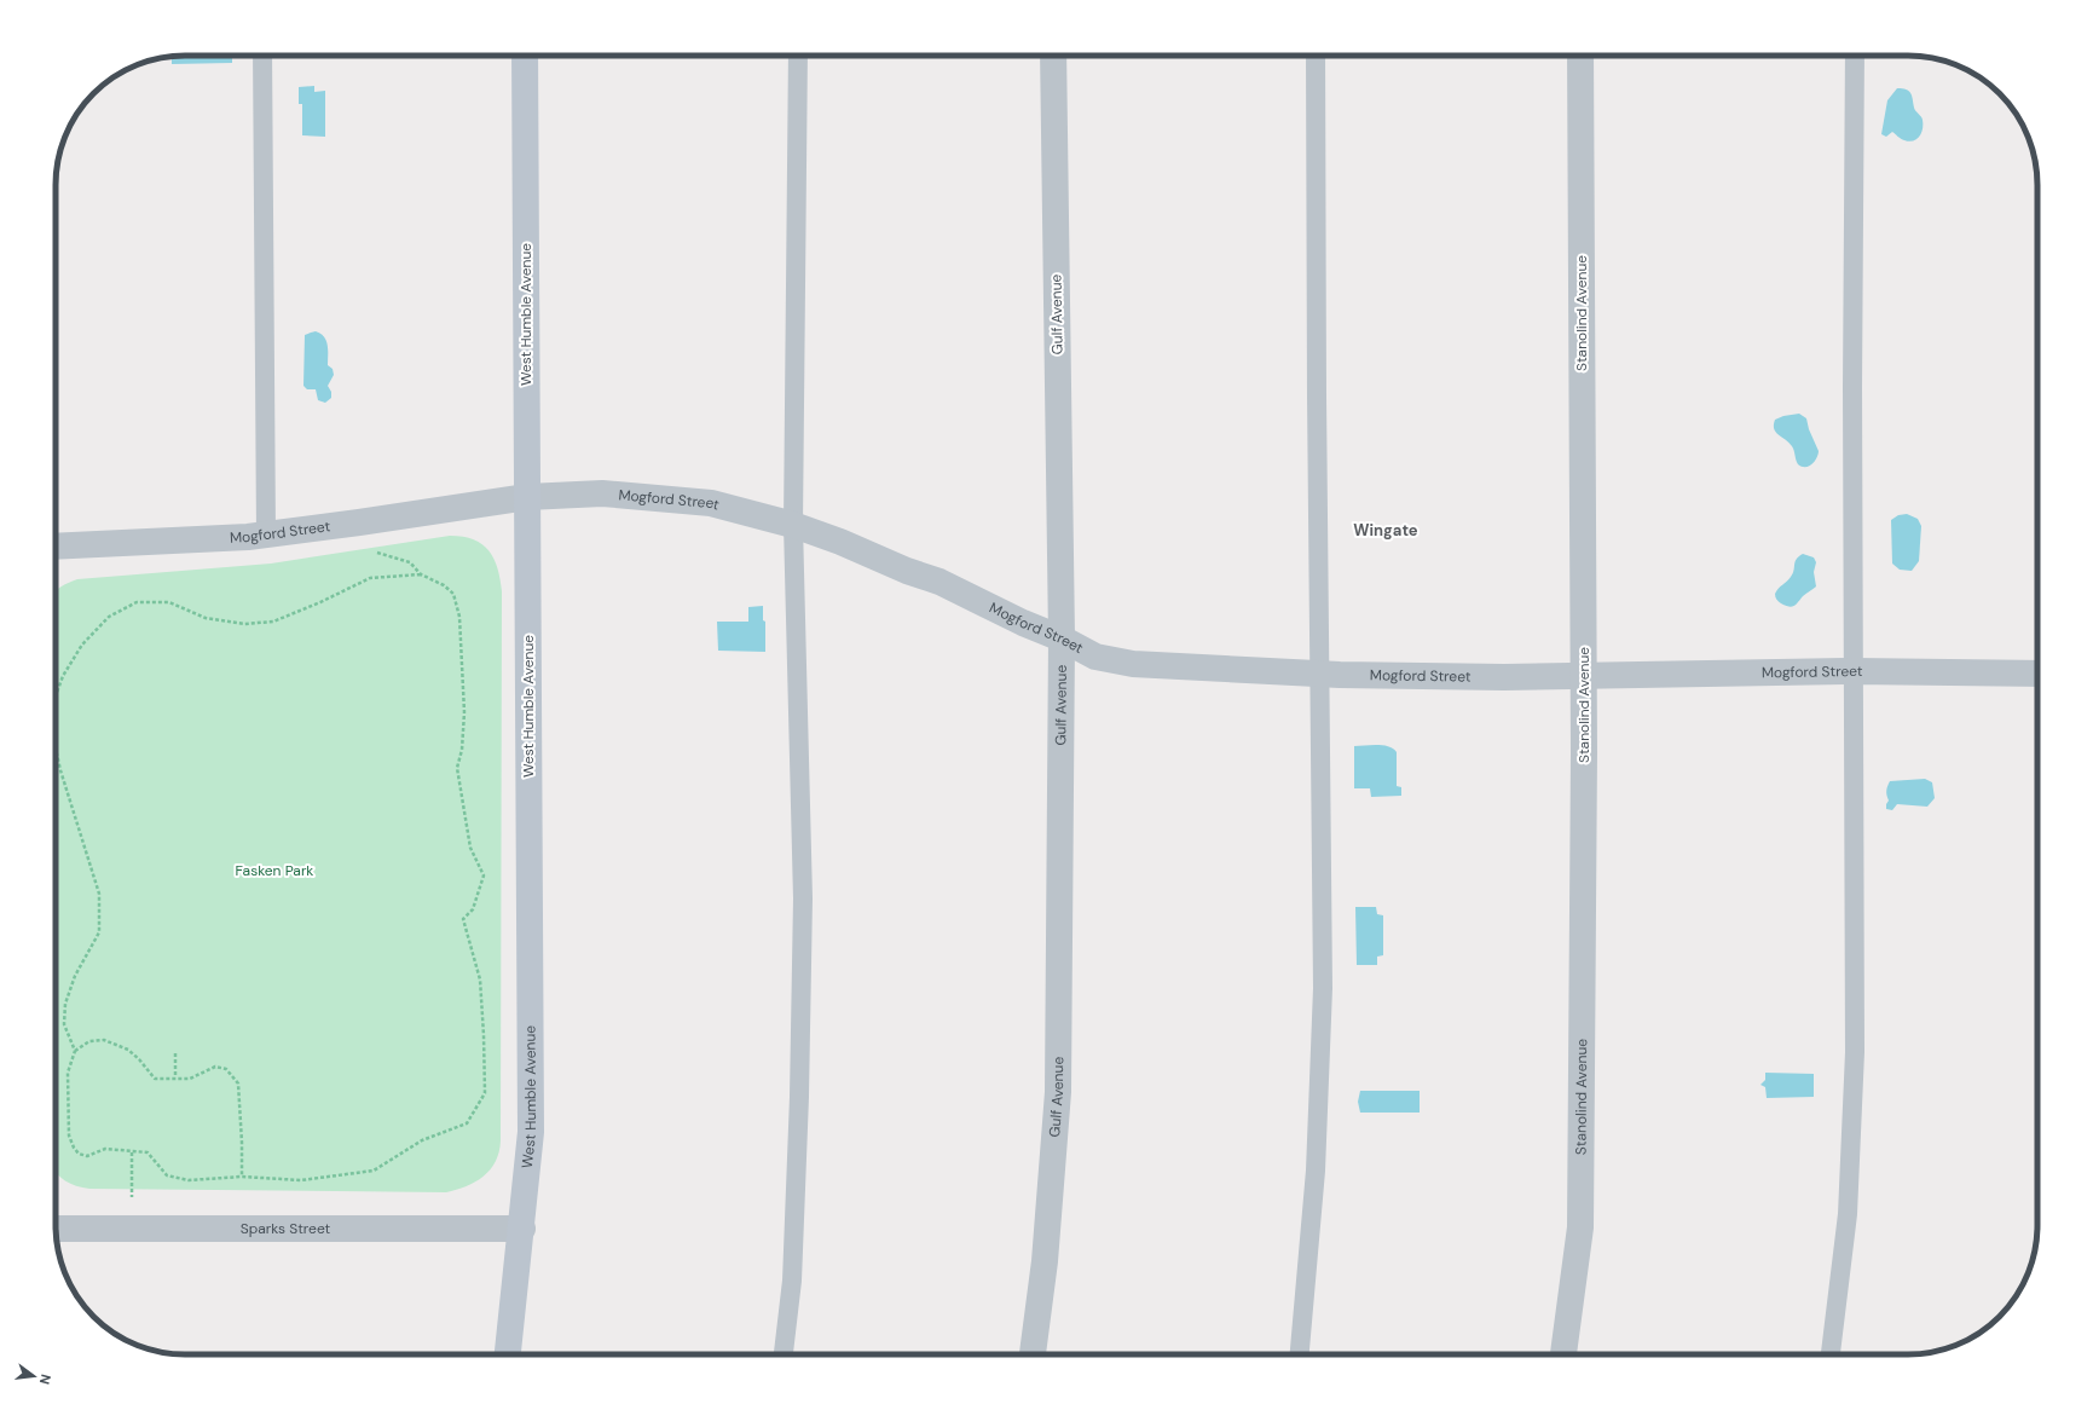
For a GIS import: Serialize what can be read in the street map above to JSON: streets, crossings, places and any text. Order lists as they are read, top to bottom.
{
  "streets": {
    "street": [
      "Stanolind Avenue",
      "West Humble Avenue",
      "Gulf Avenue",
      "Mogford Street",
      "Sparks Street"
    ]
  },
  "crossings": [
    ["Stanolind Avenue", "Mogford Street"],
    ["West Humble Avenue", "Mogford Street"],
    ["West Humble Avenue", "Sparks Street"],
    ["Gulf Avenue", "Mogford Street"]
  ],
  "districts": ["Wingate"],
  "parks": ["Fasken Park"],
  "north": "right"
}
